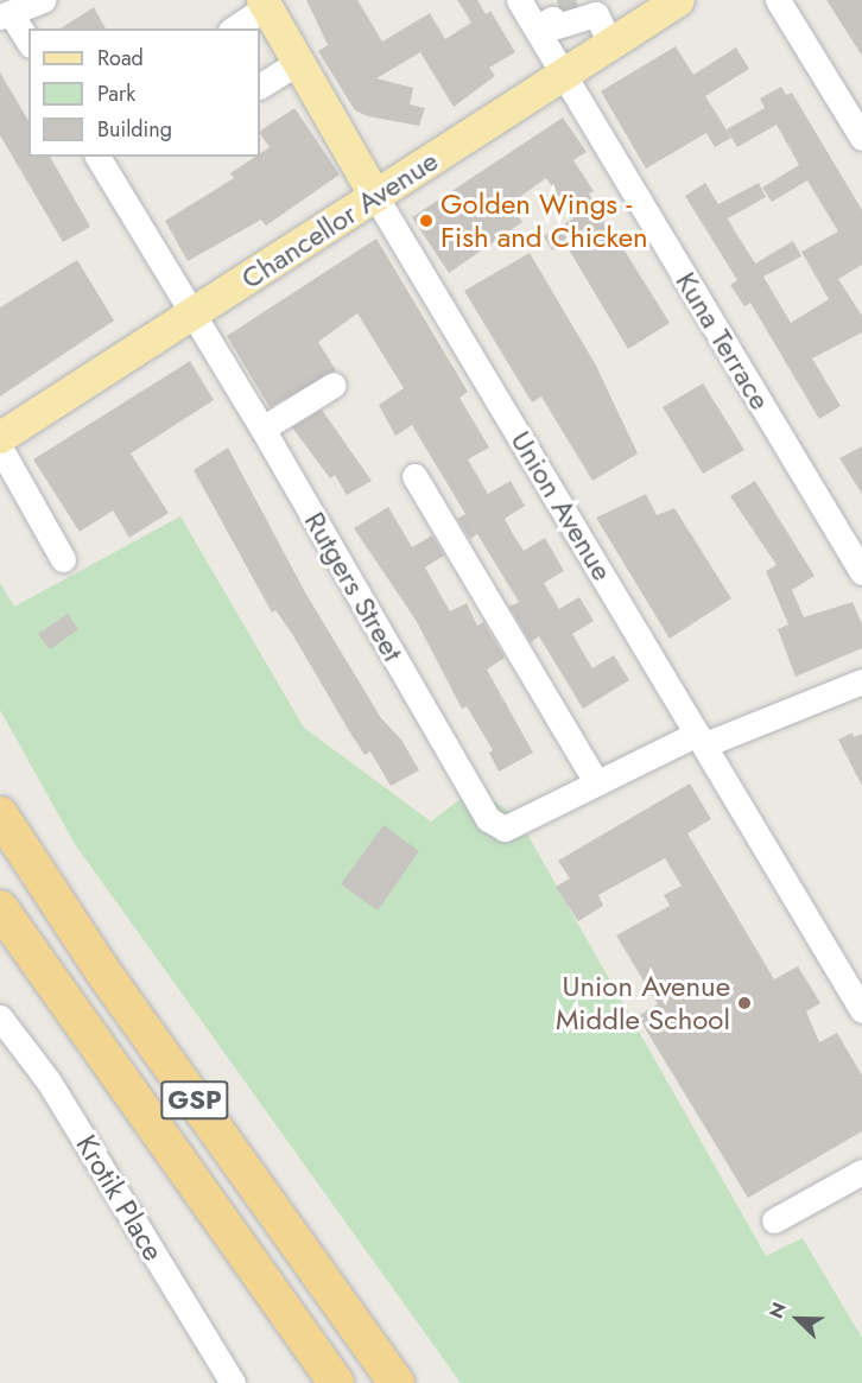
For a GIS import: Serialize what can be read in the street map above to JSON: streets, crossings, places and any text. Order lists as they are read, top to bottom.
{
  "streets": {
    "highway": ["GSP"],
    "main road": ["Chancellor Avenue", "Union Avenue"],
    "street": ["Kuna Terrace", "Rutgers Street", "Krotik Place"]
  },
  "crossings": [
    ["Chancellor Avenue", "Kuna Terrace"],
    ["Chancellor Avenue", "Union Avenue"],
    ["Chancellor Avenue", "Rutgers Street"],
    ["Union Avenue", "Rutgers Street"]
  ],
  "places": ["Golden Wings - Fish and Chicken", "Union Avenue Middle School"],
  "legend": ["Road", "Park", "Building"],
  "north": "top left"
}
